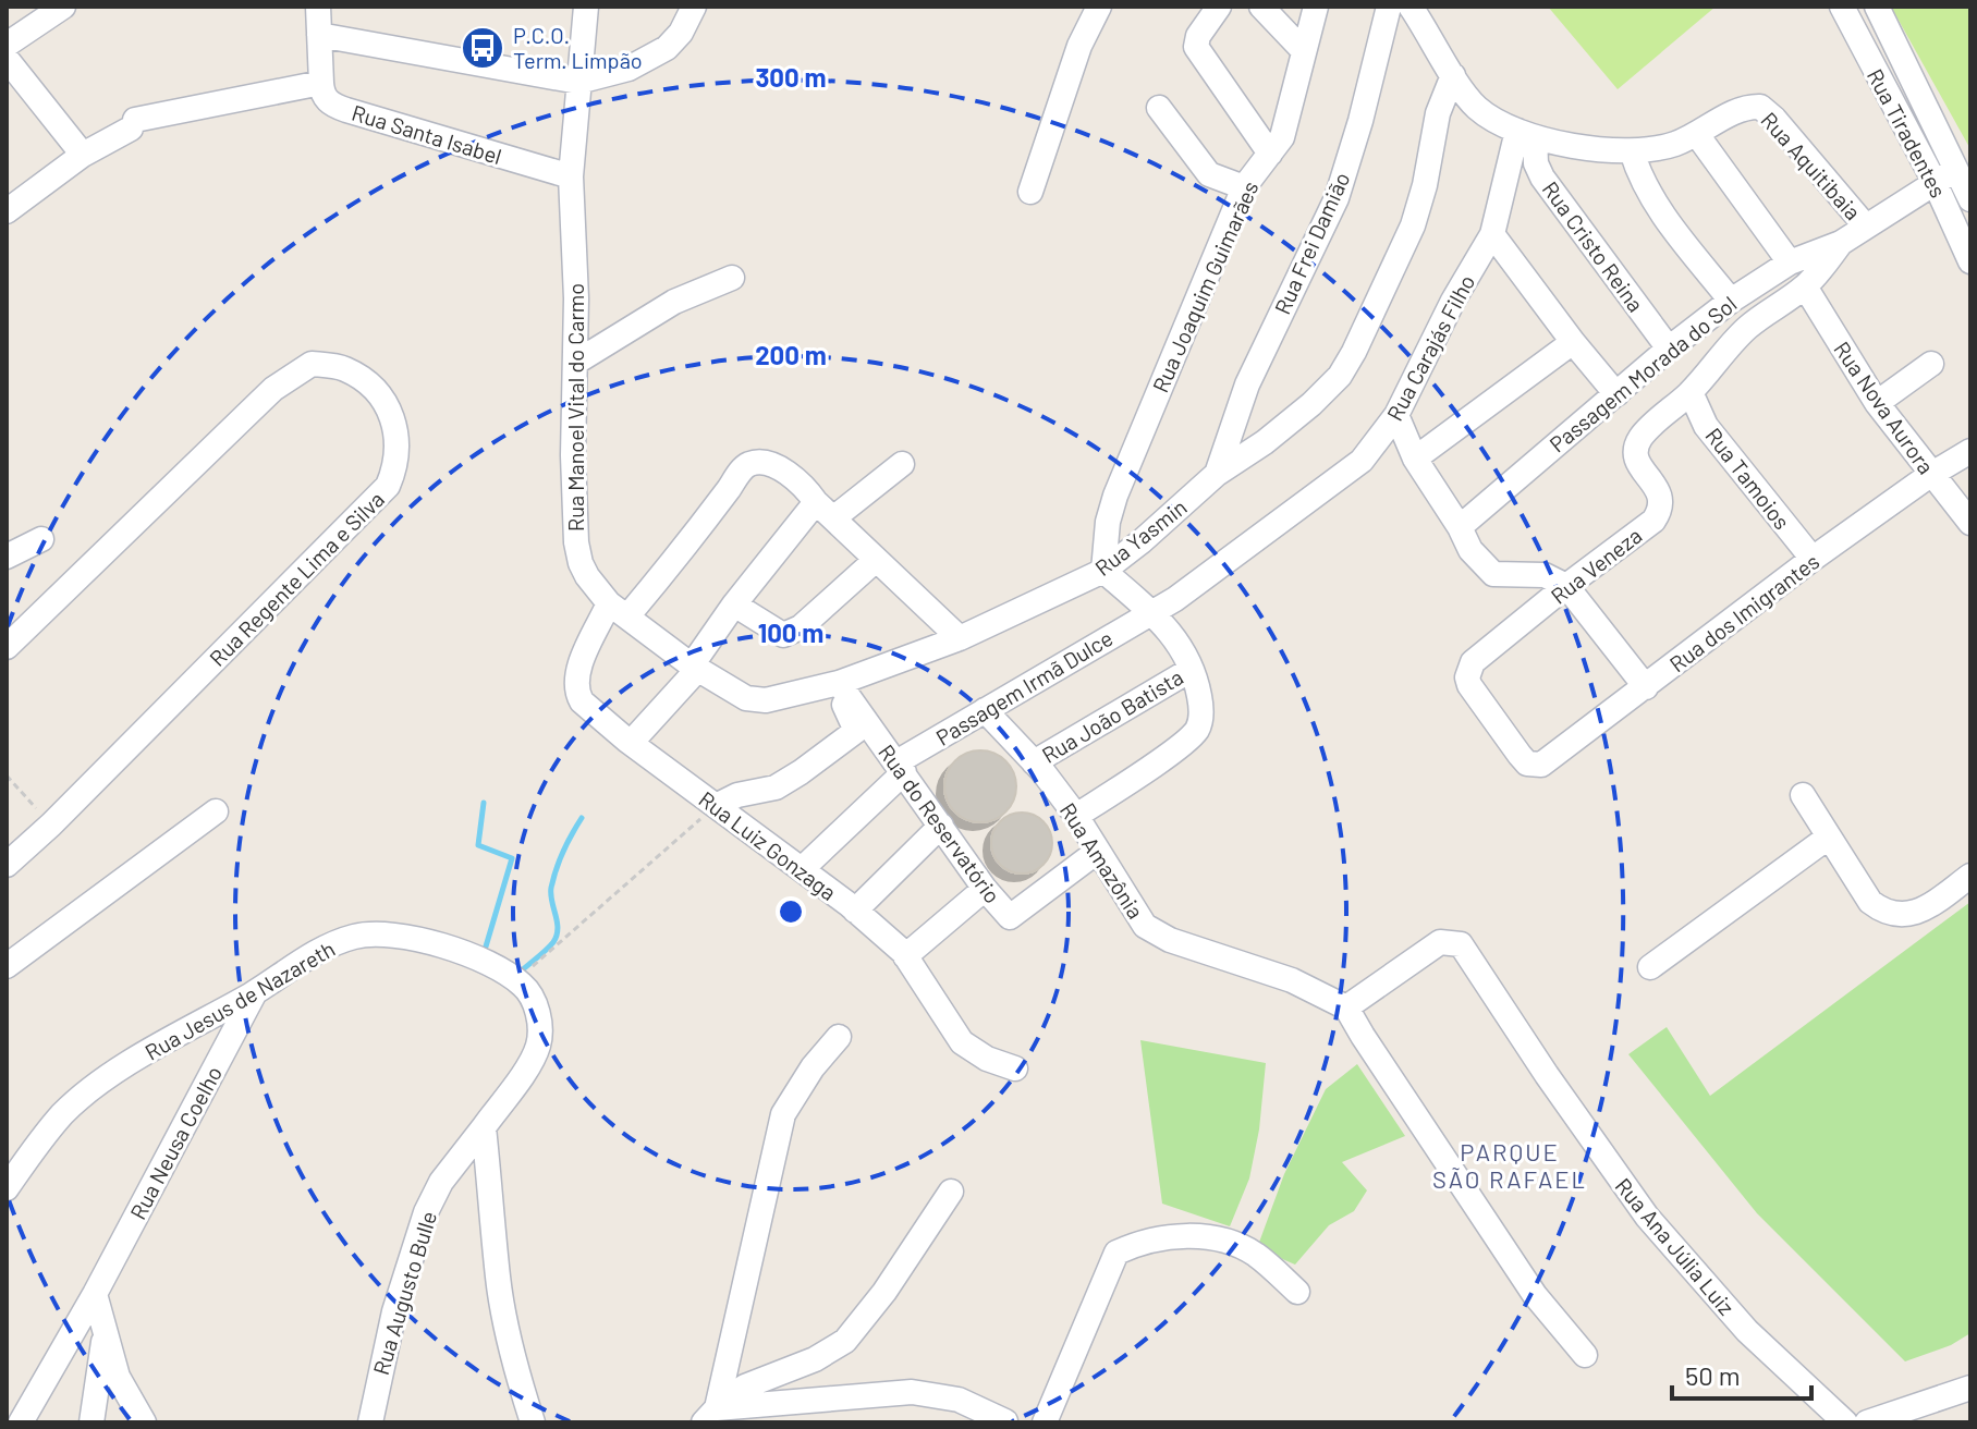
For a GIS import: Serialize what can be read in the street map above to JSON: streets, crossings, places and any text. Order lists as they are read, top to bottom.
{
  "streets": {
    "street": [
      "Rua Tiradentes",
      "Rua Santa Isabel",
      "Rua Aquitibaia",
      "Rua Frei Damião",
      "Rua Cristo Reina",
      "Rua Joaquim Guimarães",
      "Rua Carajás Filho",
      "Passagem Morada do Sol",
      "Rua Manoel Vital do Carmo",
      "Rua Nova Aurora",
      "Rua Tamoios",
      "Rua Yasmin",
      "Rua Veneza",
      "Rua Regente Lima e Silva",
      "Rua dos Imigrantes",
      "Passagem Irmã Dulce",
      "Rua João Batista",
      "Rua do Reservatório",
      "Rua Luiz Gonzaga",
      "Rua Amazônia",
      "Rua Jesus de Nazareth",
      "Rua Neusa Coelho",
      "Rua Ana Júlia Luiz",
      "Rua Augusto Bulle"
    ]
  },
  "crossings": [
    ["Rua Tiradentes", "Passagem Morada do Sol"],
    ["Rua Santa Isabel", "Rua Manoel Vital do Carmo"],
    ["Rua Aquitibaia", "Rua Cristo Reina"],
    ["Rua Aquitibaia", "Rua Carajás Filho"],
    ["Rua Aquitibaia", "Passagem Morada do Sol"],
    ["Rua Aquitibaia", "Rua Yasmin"],
    ["Rua Frei Damião", "Rua Yasmin"],
    ["Rua Cristo Reina", "Rua Carajás Filho"],
    ["Rua Cristo Reina", "Passagem Morada do Sol"],
    ["Rua Joaquim Guimarães", "Rua Yasmin"],
    ["Rua Carajás Filho", "Passagem Irmã Dulce"],
    ["Passagem Morada do Sol", "Rua Nova Aurora"],
    ["Passagem Morada do Sol", "Rua Tamoios"],
    ["Passagem Morada do Sol", "Rua Veneza"],
    ["Rua Manoel Vital do Carmo", "Rua Yasmin"],
    ["Rua Manoel Vital do Carmo", "Rua do Reservatório"],
    ["Rua Manoel Vital do Carmo", "Rua Luiz Gonzaga"],
    ["Rua Nova Aurora", "Rua dos Imigrantes"],
    ["Rua Tamoios", "Rua Veneza"],
    ["Rua Tamoios", "Rua dos Imigrantes"],
    ["Rua Veneza", "Rua dos Imigrantes"],
    ["Passagem Irmã Dulce", "Rua do Reservatório"],
    ["Passagem Irmã Dulce", "Rua Luiz Gonzaga"],
    ["Passagem Irmã Dulce", "Rua Amazônia"],
    ["Rua João Batista", "Rua Amazônia"],
    ["Rua do Reservatório", "Rua Amazônia"],
    ["Rua Amazônia", "Rua Ana Júlia Luiz"],
    ["Rua Jesus de Nazareth", "Rua Neusa Coelho"]
  ],
  "districts": ["PARQUE SÃO RAFAEL"],
  "places": {
    "bus stop": ["P.C.O. Term. Limpão"]
  },
  "scale_bar": "50 m",
  "rings": ["300 m", "200 m", "100 m"]
}
